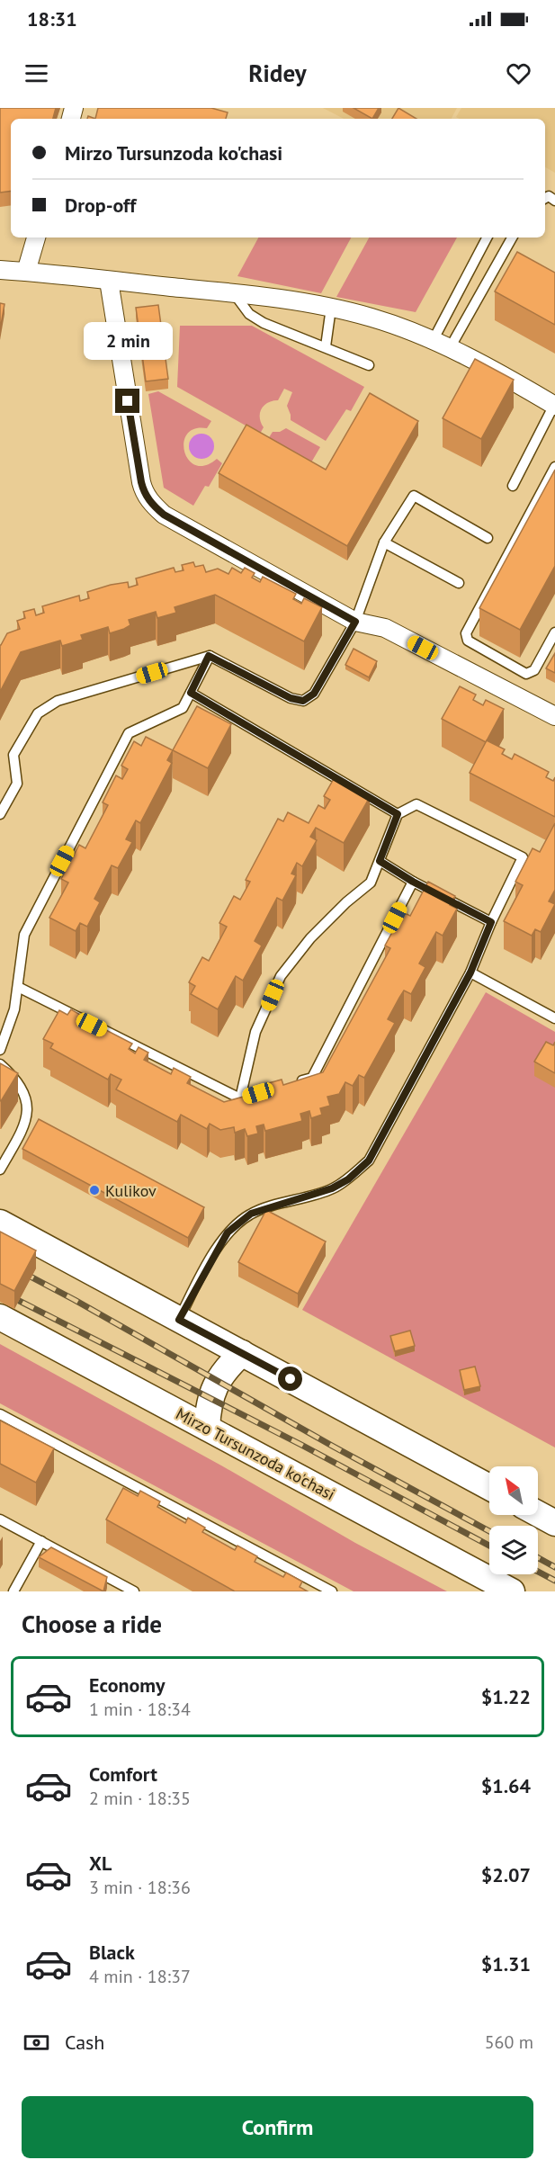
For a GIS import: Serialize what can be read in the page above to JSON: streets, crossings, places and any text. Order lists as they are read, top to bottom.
{
  "streets": {
    "main road": ["Mirzo Tursunzoda ko'chasi"]
  },
  "places": ["Kulikov"],
  "north": "top left",
  "page": {
    "status": "18:31",
    "header": "Ridey",
    "banner": ["Mirzo Tursunzoda ko'chasi", "Drop-off"],
    "bubble": "2 min",
    "heading": "Choose a ride",
    "list": [
      {
        "name": "Economy",
        "note": "1 min · 18:34",
        "value": "$1.22"
      },
      {
        "name": "Comfort",
        "note": "2 min · 18:35",
        "value": "$1.64"
      },
      {
        "name": "XL",
        "note": "3 min · 18:36",
        "value": "$2.07"
      },
      {
        "name": "Black",
        "note": "4 min · 18:37",
        "value": "$1.31"
      }
    ],
    "pay": ["Cash", "560 m"],
    "buttons": "Confirm"
  }
}
